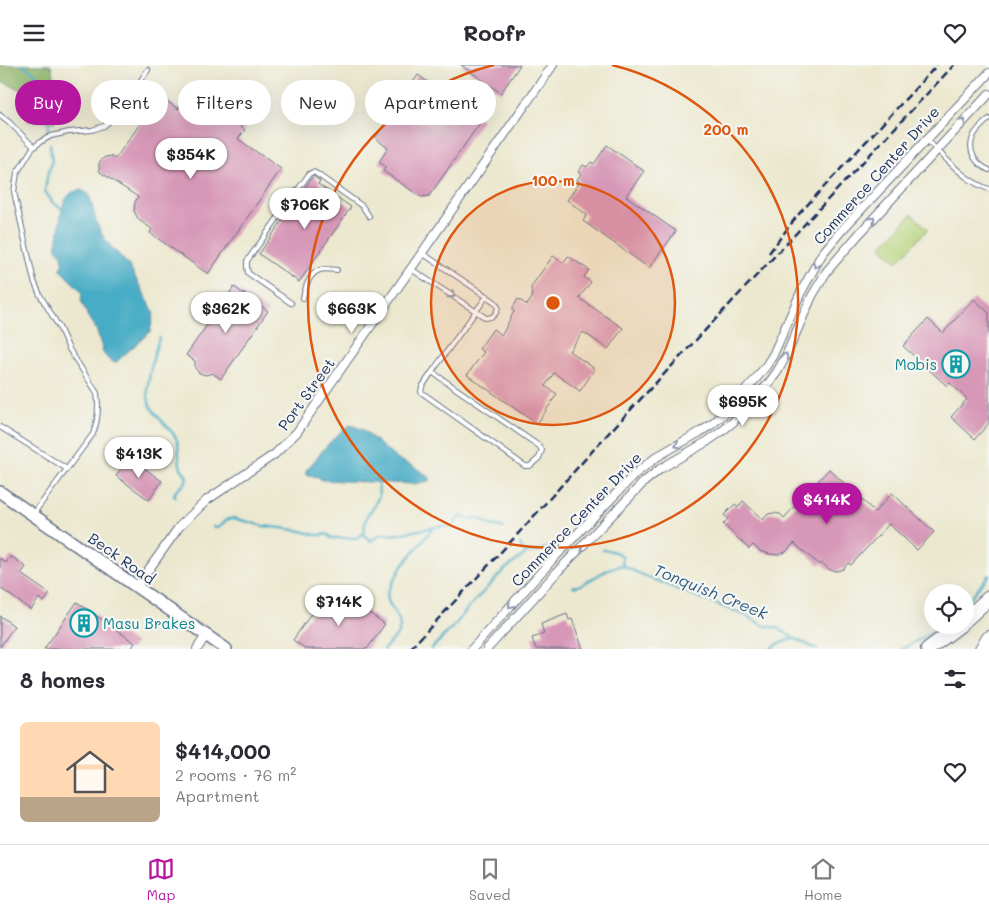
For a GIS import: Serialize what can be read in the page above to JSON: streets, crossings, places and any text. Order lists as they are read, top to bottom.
{
  "streets": {
    "main road": ["Beck Road"],
    "street": ["Commerce Center Drive", "Port Street"]
  },
  "crossings": [
    ["Port Street", "Beck Road"]
  ],
  "water": ["Tonquish Creek"],
  "places": {
    "building": ["Mobis", "Masu Brakes"]
  },
  "page": {
    "header": "Roofr",
    "chip": [
      "Buy",
      "Rent",
      "Filters",
      "New",
      "Apartment"
    ],
    "price": [
      "$354K",
      "$706K",
      "$362K",
      "$663K",
      "$695K",
      "$413K",
      "$414K",
      "$714K"
    ],
    "heading": "8 homes",
    "list": [
      {
        "name": "$414,000",
        "note": "2 rooms · 76 m² · Apartment"
      }
    ],
    "tabs": ["Map", "Saved", "Home"]
  },
  "rings": ["200 m", "100 m"]
}
